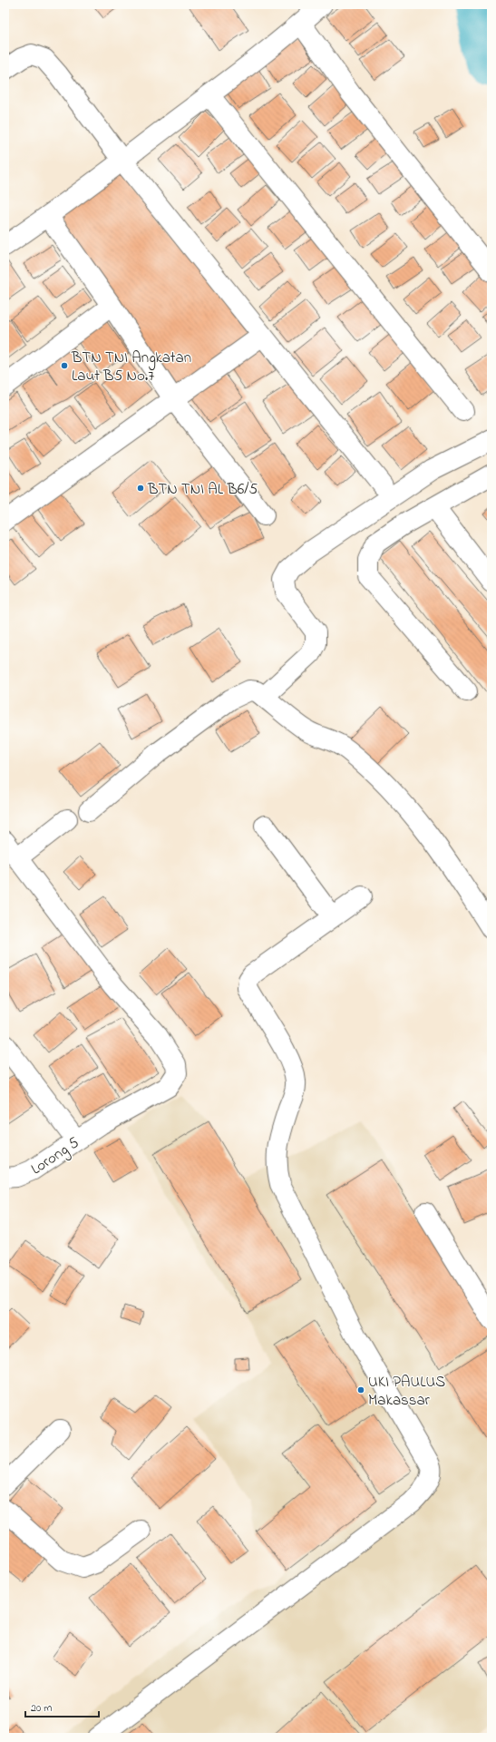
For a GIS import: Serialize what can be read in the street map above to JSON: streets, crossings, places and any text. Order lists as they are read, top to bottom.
{
  "streets": {
    "street": ["Lorong 5"]
  },
  "places": ["BTN TNI Angkatan Laut B5 No.7", "BTN TNI AL B6/5", "UKI PAULUS Makassar"],
  "scale_bar": "20 m"
}
